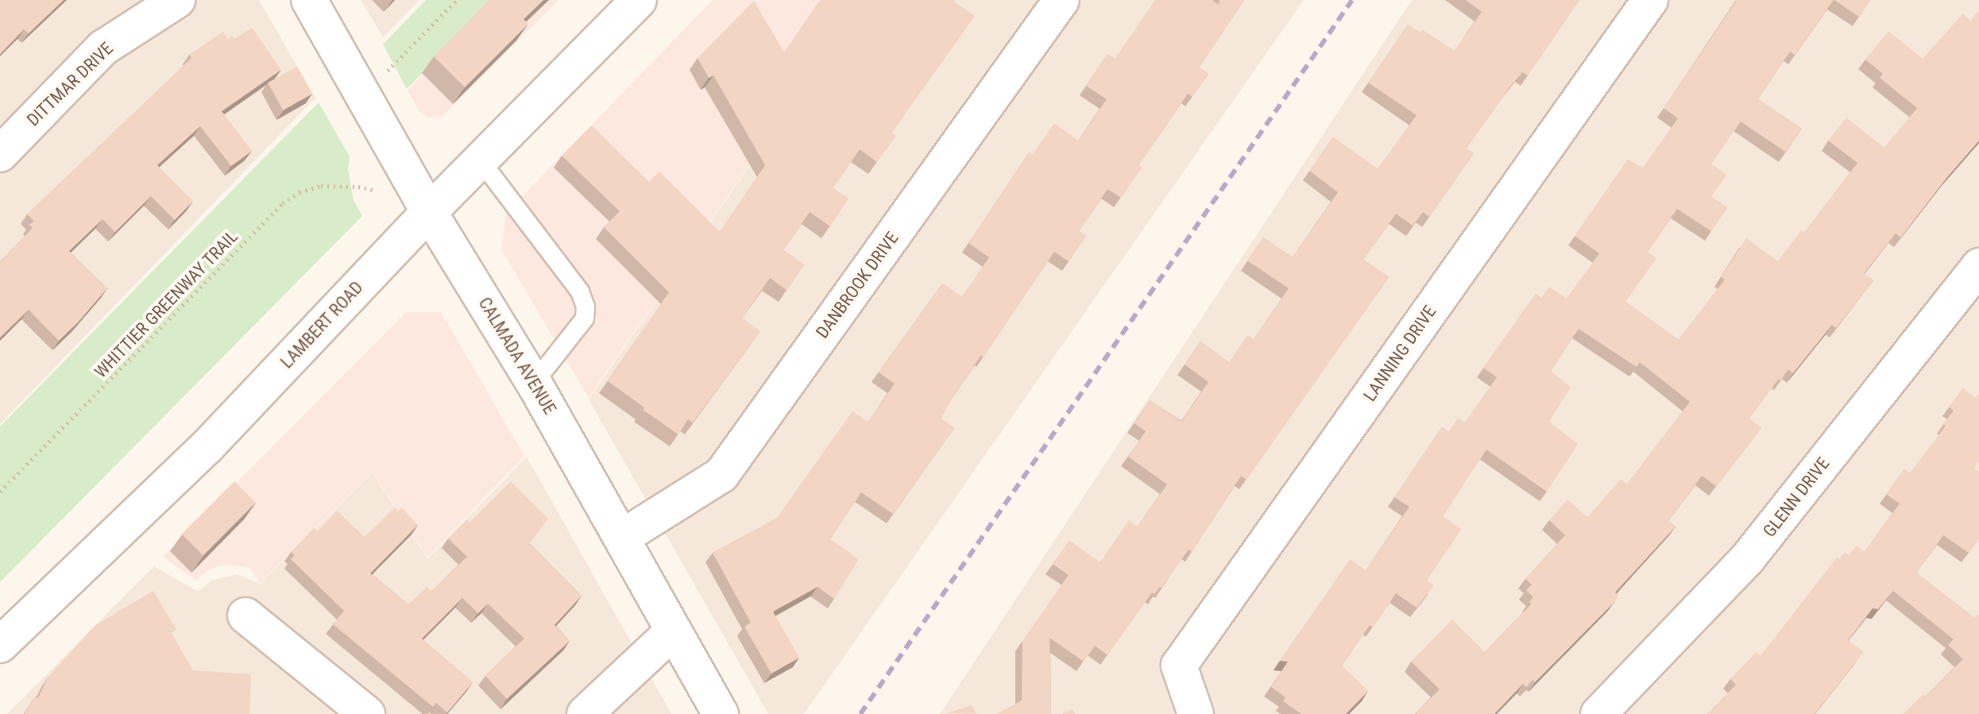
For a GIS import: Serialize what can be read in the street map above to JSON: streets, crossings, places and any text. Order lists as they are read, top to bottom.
{
  "streets": {
    "street": [
      "DITTMAR DRIVE",
      "DANBROOK DRIVE",
      "LAMBERT ROAD",
      "LANNING DRIVE",
      "CALMADA AVENUE",
      "GLENN DRIVE"
    ],
    "path": ["WHITTIER GREENWAY TRAIL"]
  },
  "crossings": [
    ["DANBROOK DRIVE", "CALMADA AVENUE"],
    ["LAMBERT ROAD", "CALMADA AVENUE"]
  ]
}
